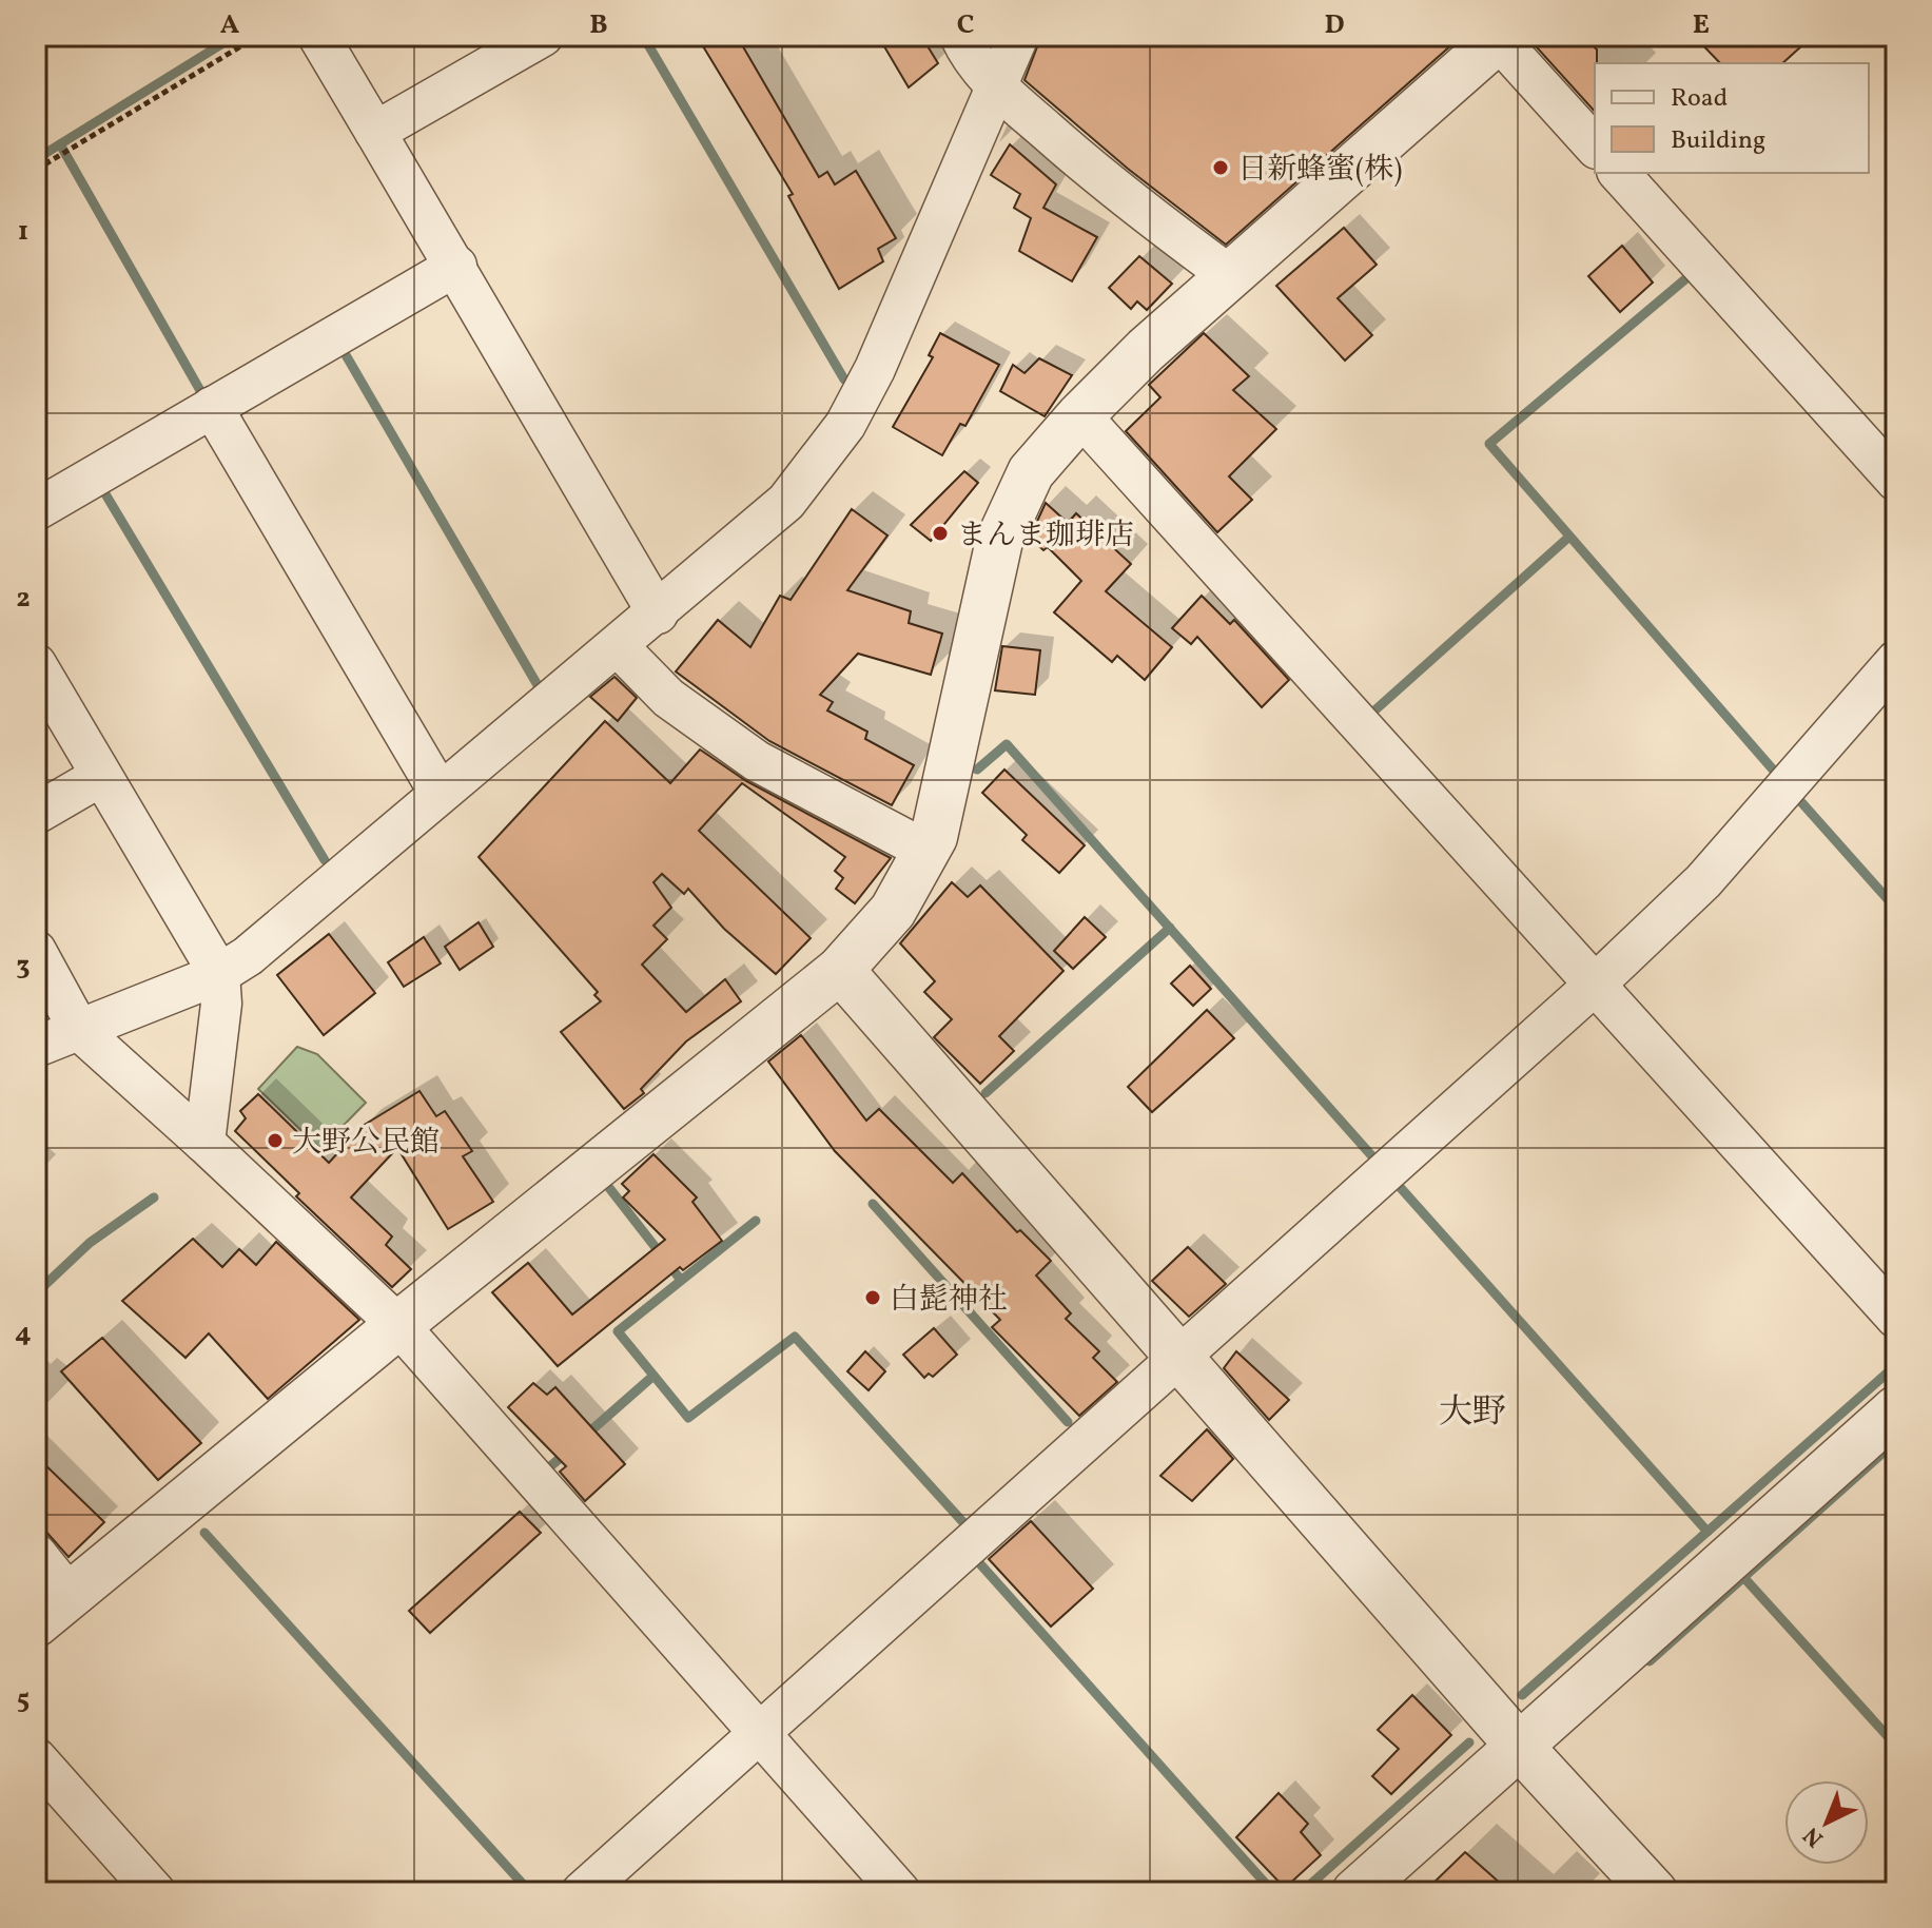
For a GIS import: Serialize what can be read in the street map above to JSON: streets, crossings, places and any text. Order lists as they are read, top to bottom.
{
  "districts": ["大野"],
  "places": [
    "日新蜂蜜(株)",
    "まんま珈琲店",
    "大野公民館",
    "白髭神社"
  ],
  "legend": ["Road", "Building"],
  "north": "bottom left",
  "grid": {
    "columns": [
      "A",
      "B",
      "C",
      "D",
      "E"
    ],
    "rows": [
      "1",
      "2",
      "3",
      "4",
      "5"
    ]
  }
}
